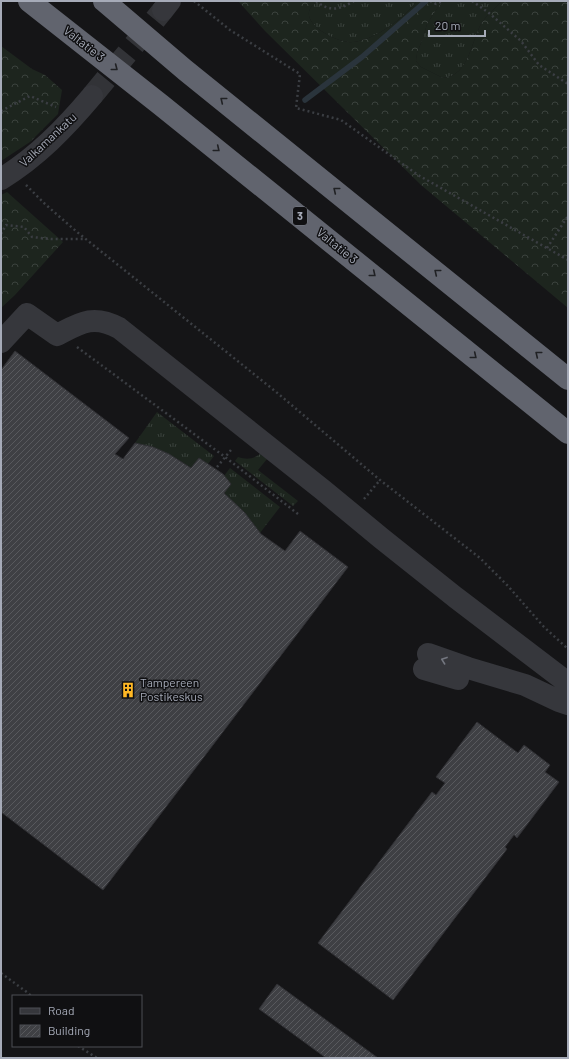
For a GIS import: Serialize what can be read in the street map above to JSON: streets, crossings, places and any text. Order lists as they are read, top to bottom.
{
  "streets": {
    "highway": ["Valtatie 3", "3"],
    "street": ["Valkamankatu"]
  },
  "places": {
    "building": ["Tampereen Postikeskus"]
  },
  "legend": ["Road", "Building"],
  "scale_bar": "20 m"
}
